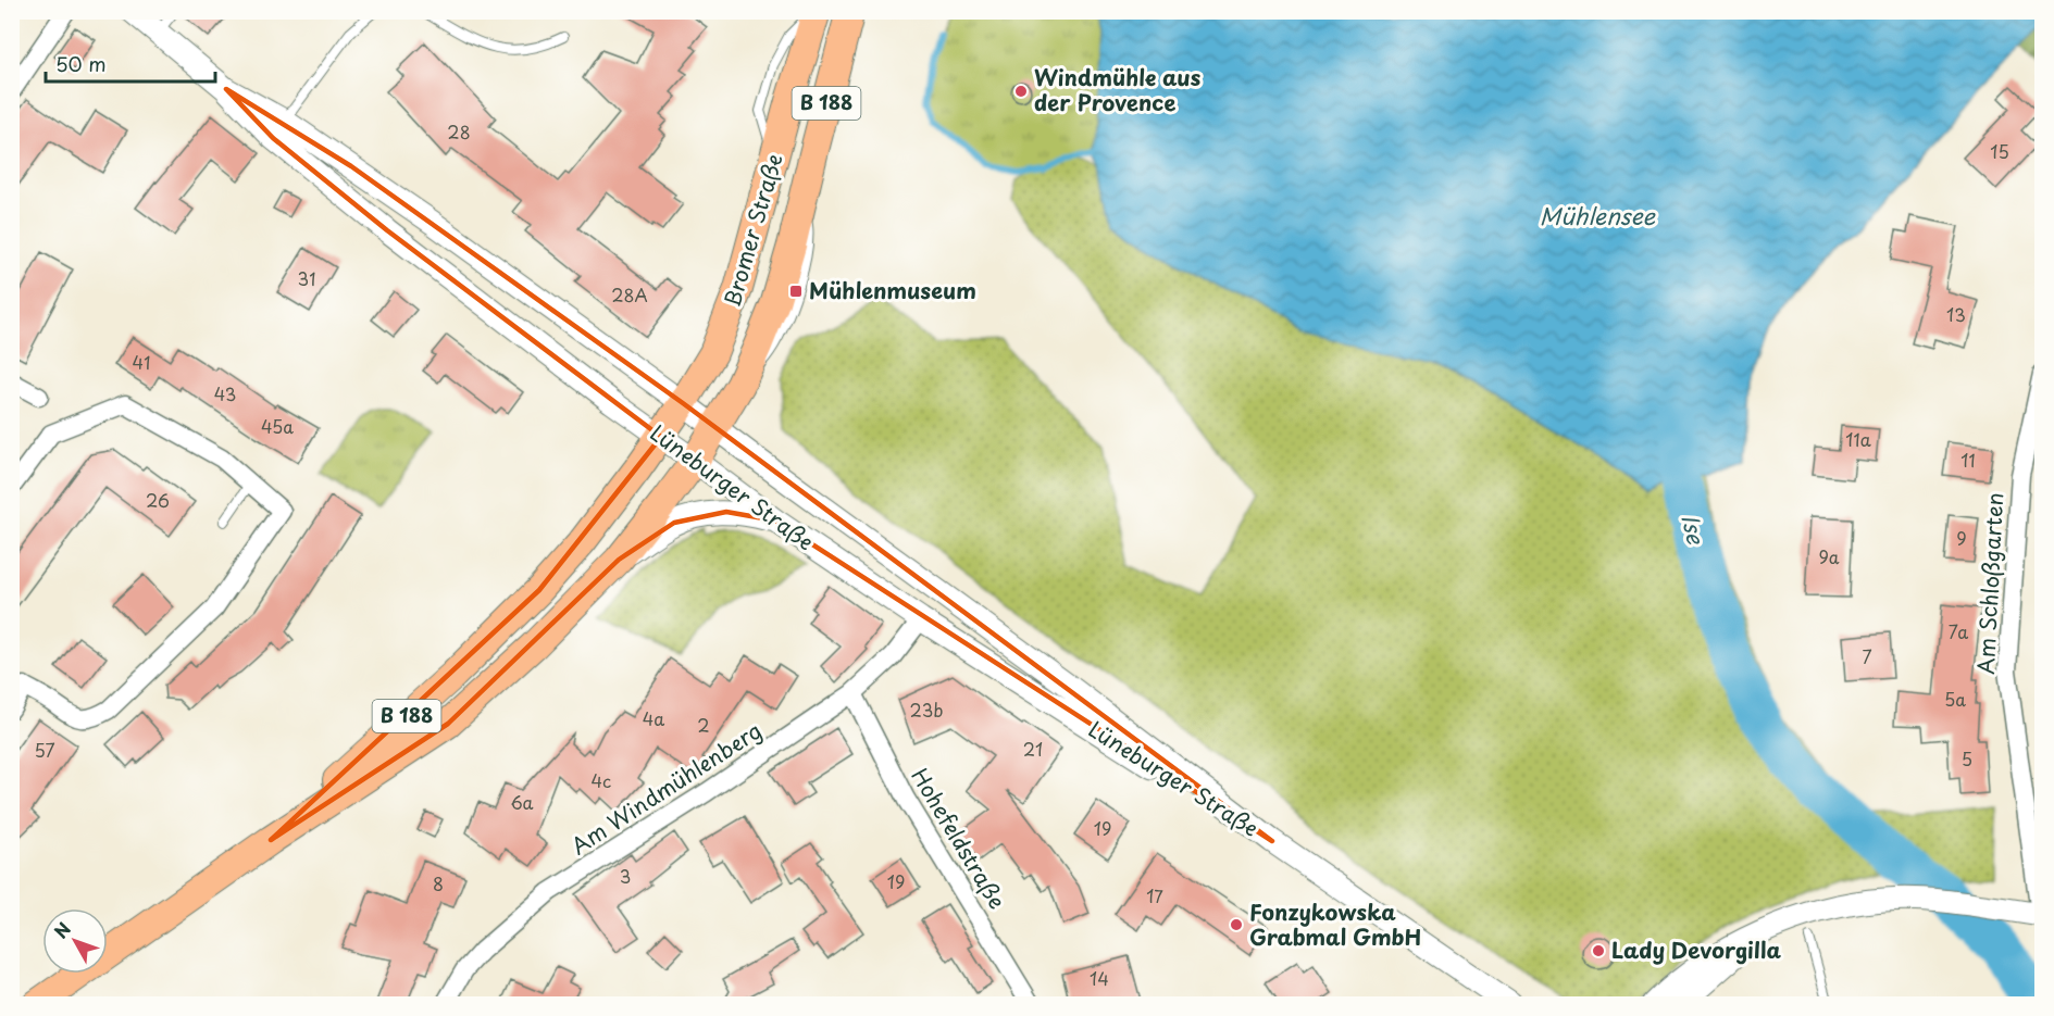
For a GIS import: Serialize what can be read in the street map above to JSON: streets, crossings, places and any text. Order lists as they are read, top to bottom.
{
  "streets": {
    "main road": ["B 188", "Bromer Straße"],
    "street": [
      "Lüneburger Straße",
      "Am Schloßgarten",
      "Am Windmühlenberg",
      "Hohefeldstraße"
    ]
  },
  "crossings": [
    ["B 188", "Bromer Straße"],
    ["B 188", "Lüneburger Straße"],
    ["Bromer Straße", "Lüneburger Straße"],
    ["Lüneburger Straße", "Am Windmühlenberg"],
    ["Am Windmühlenberg", "Hohefeldstraße"]
  ],
  "water": ["Mühlensee", "Ise"],
  "places": {
    "other": ["Windmühle aus der Provence", "Fonzykowska Grabmal GmbH", "Lady Devorgilla"],
    "transit": ["Mühlenmuseum"]
  },
  "house_numbers": [
    "28",
    "15",
    "31",
    "28A",
    "13",
    "41",
    "43",
    "45a",
    "11a",
    "11",
    "26",
    "9",
    "9a",
    "7a",
    "7",
    "5a",
    "23b",
    "4a",
    "2",
    "21",
    "57",
    "5",
    "4c",
    "6a",
    "19",
    "3",
    "19",
    "8",
    "17",
    "14"
  ],
  "scale_bar": "50 m",
  "north": "top left"
}
